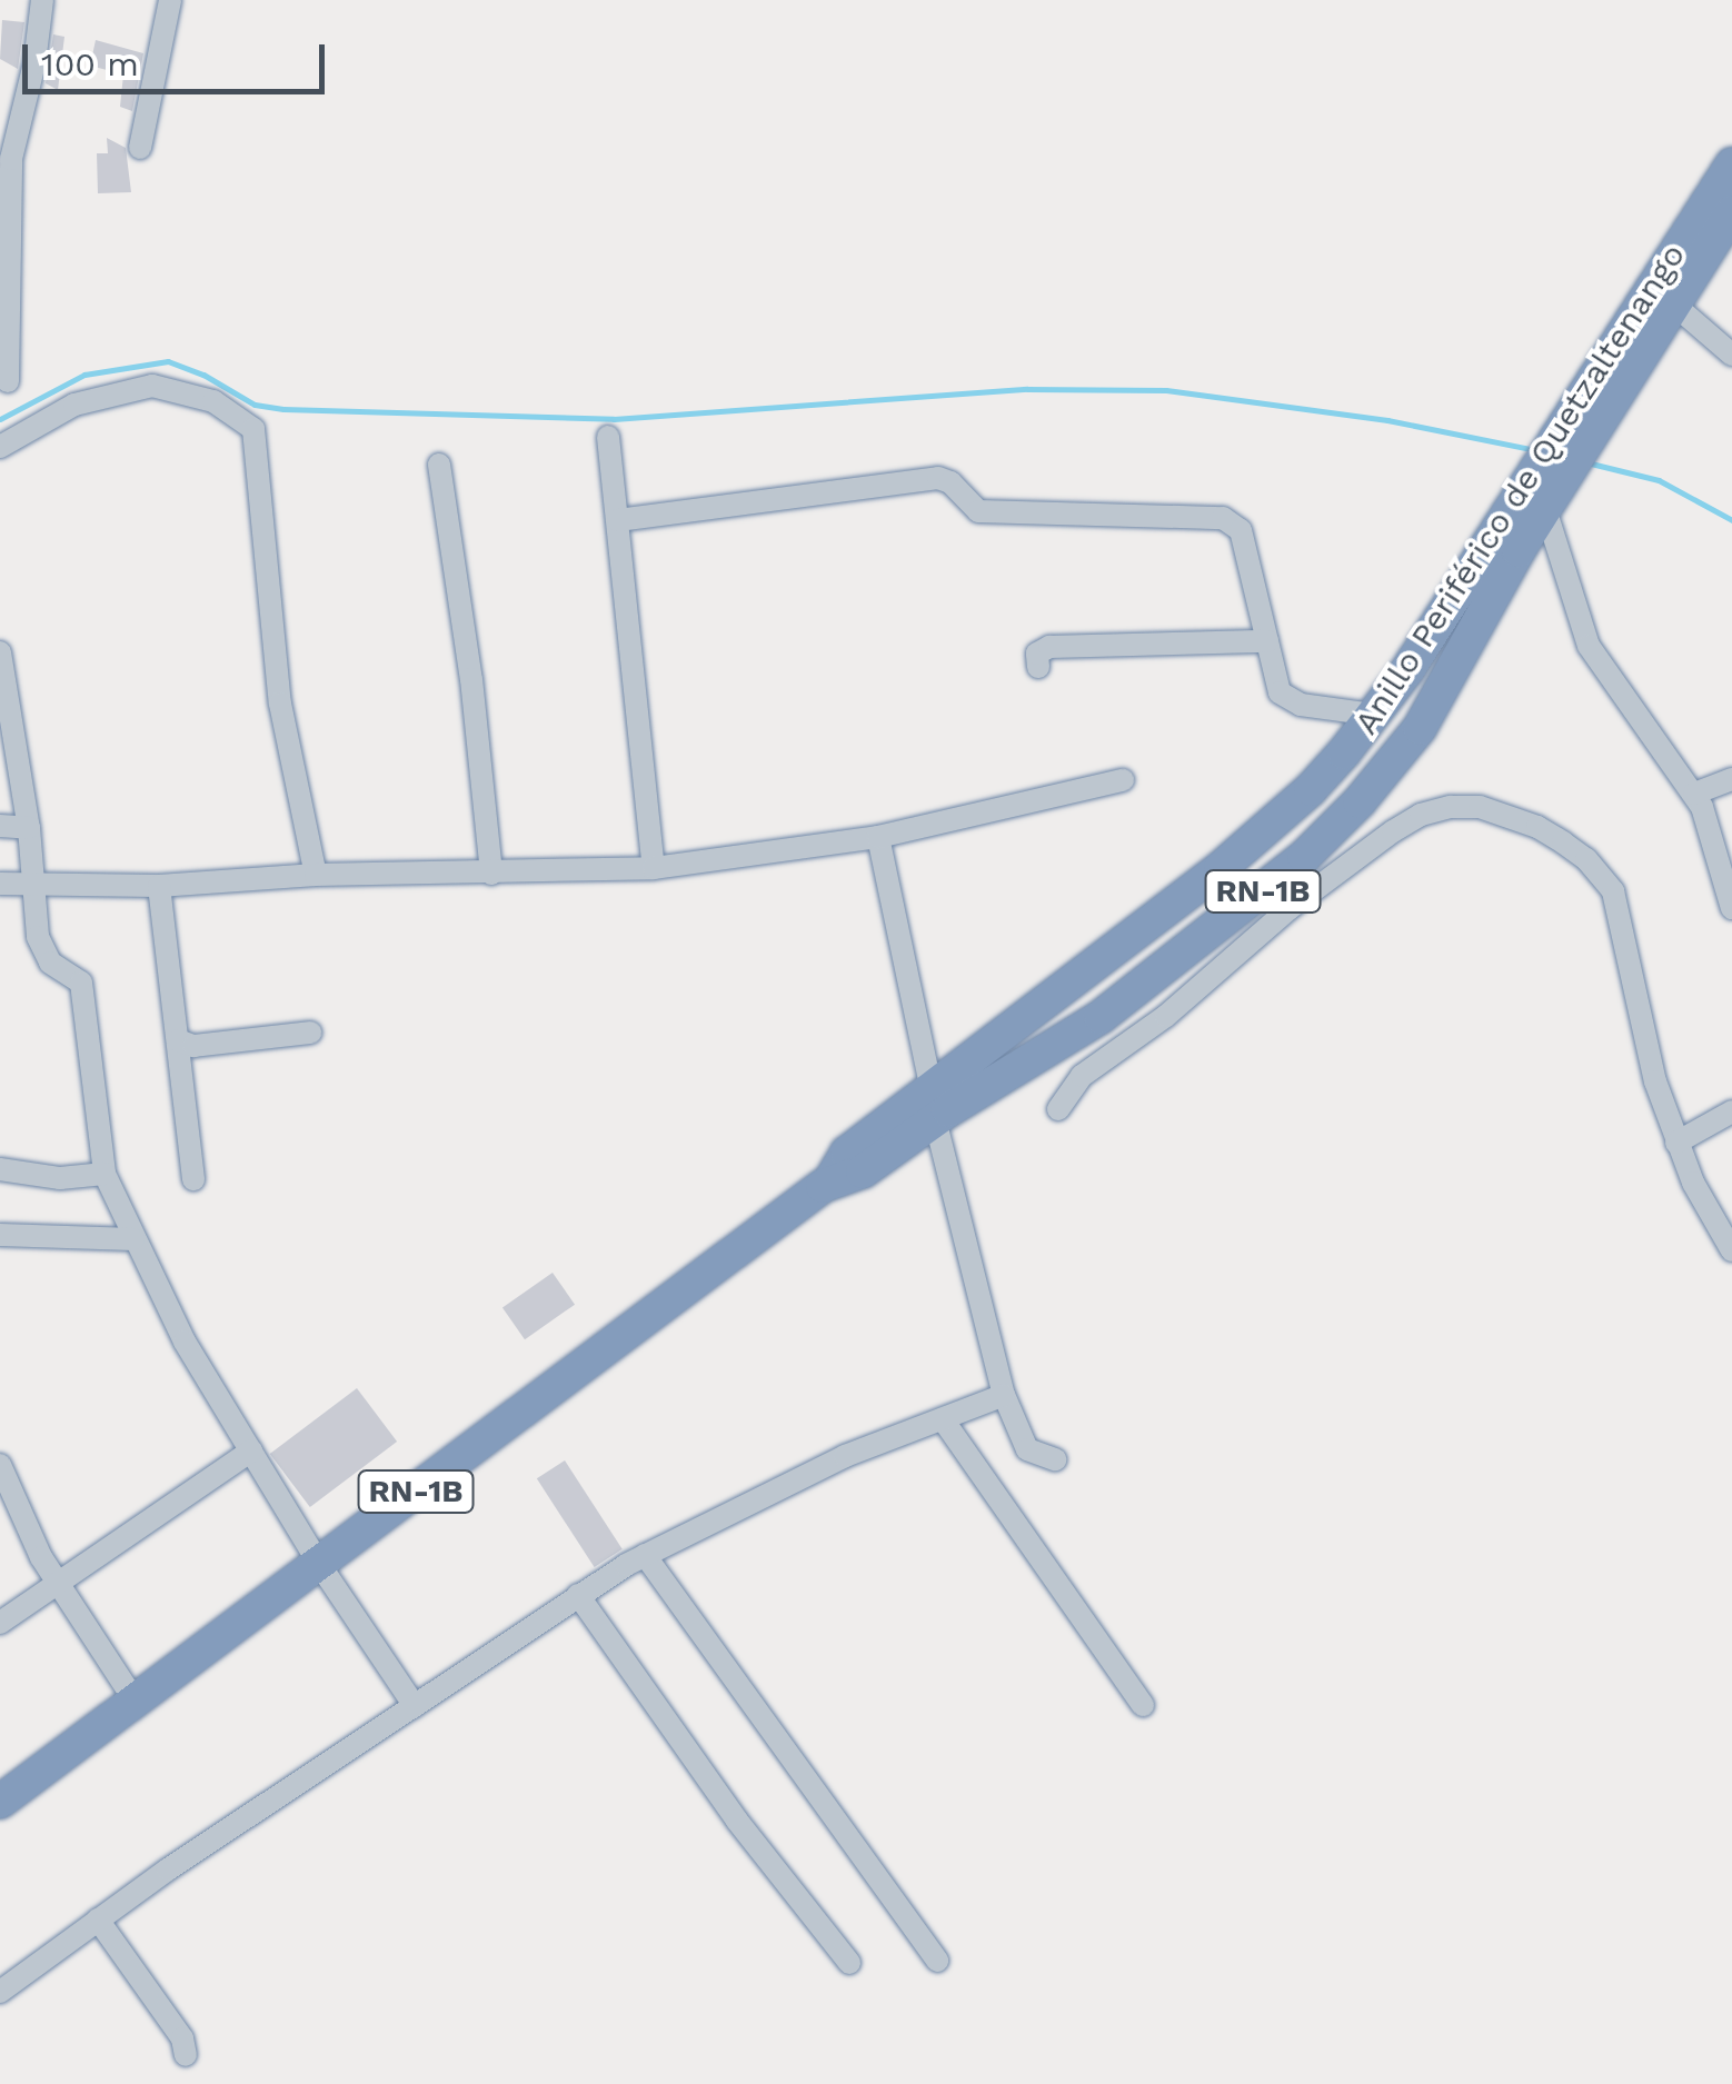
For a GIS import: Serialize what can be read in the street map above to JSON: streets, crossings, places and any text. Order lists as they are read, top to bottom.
{
  "streets": {
    "highway": ["Anillo Periférico de Quetzaltenango", "RN-1B"]
  },
  "scale_bar": "100 m"
}
